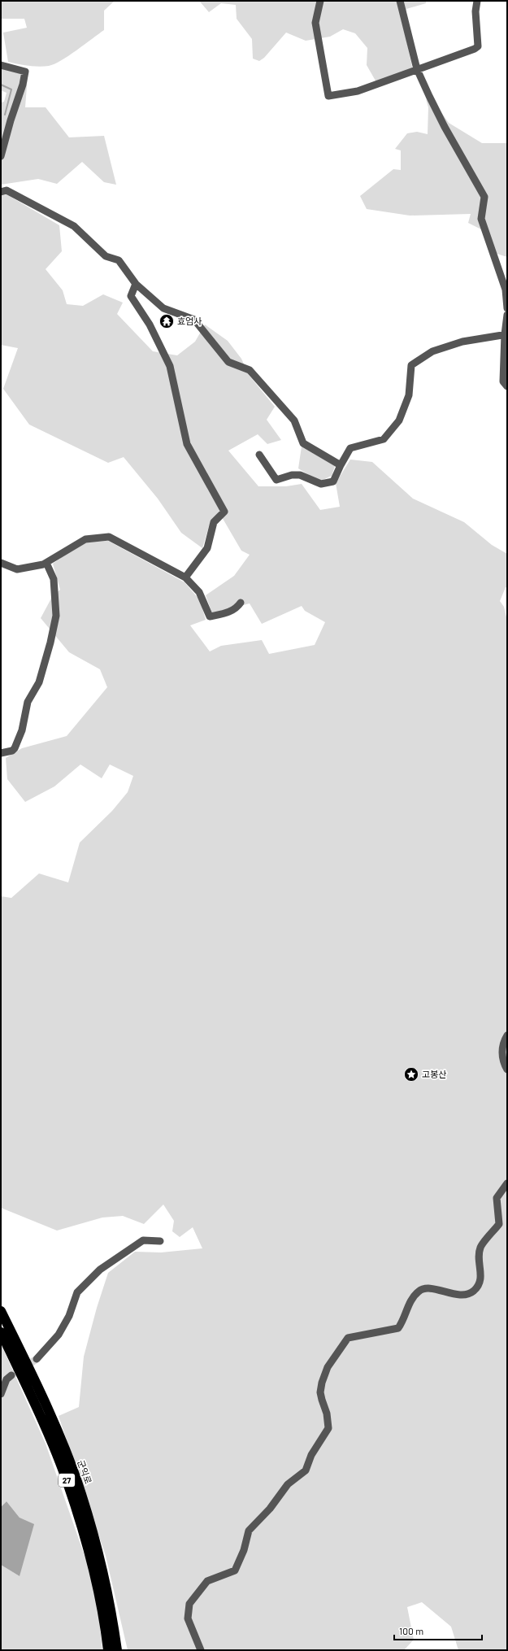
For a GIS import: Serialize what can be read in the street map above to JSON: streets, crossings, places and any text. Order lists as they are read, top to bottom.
{
  "streets": {
    "highway": ["군익로", "27"]
  },
  "places": {
    "temple": ["효엄사"],
    "place": ["고봉산"]
  },
  "scale_bar": "100 m"
}
